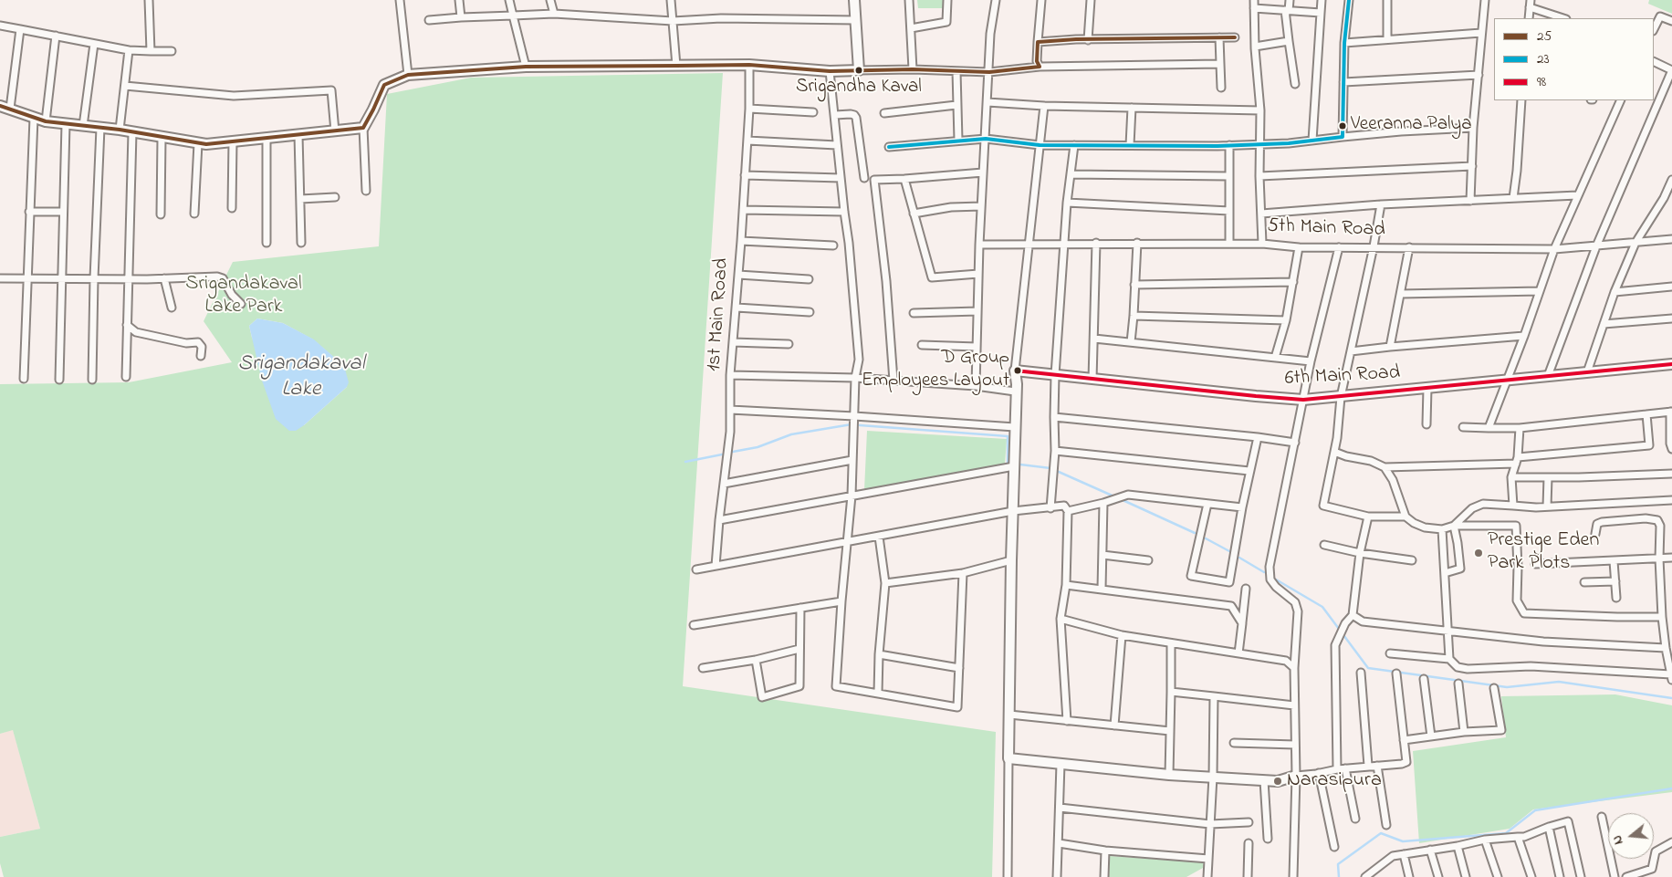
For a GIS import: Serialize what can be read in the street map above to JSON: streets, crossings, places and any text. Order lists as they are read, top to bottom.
{
  "streets": {
    "street": ["5th Main Road", "1st Main Road", "6th Main Road"]
  },
  "water": ["Srigandakaval Lake"],
  "parks": ["Srigandakaval Lake Park"],
  "places": [
    "Srigandha Kaval",
    "Veeranna Palya",
    "D Group Employees Layout",
    "Prestige Eden Park Plots",
    "Narasipura"
  ],
  "lines": ["transit line 23", "transit line 25", "transit line 98"],
  "legend": ["25", "23", "98"],
  "north": "left"
}
